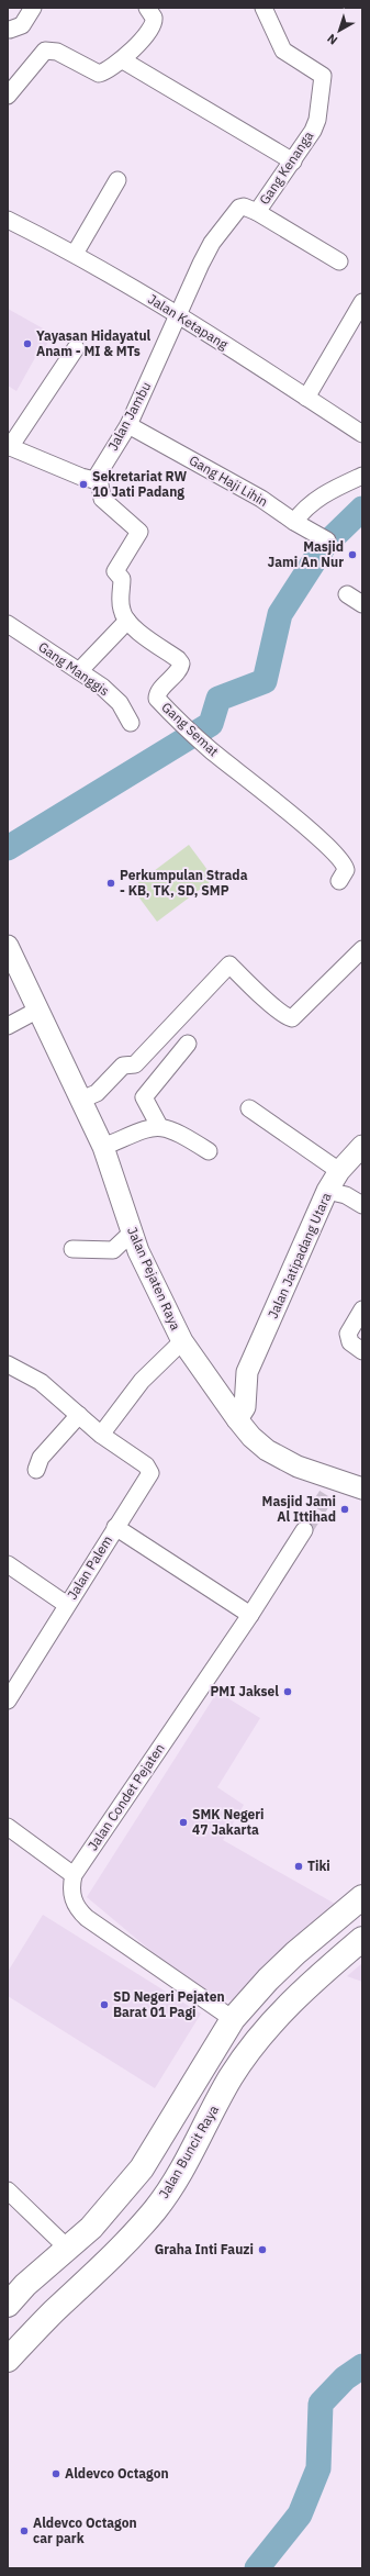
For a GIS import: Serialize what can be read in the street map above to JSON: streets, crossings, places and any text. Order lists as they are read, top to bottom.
{
  "streets": {
    "main road": ["Jalan Buncit Raya"],
    "street": [
      "Gang Kenanga",
      "Jalan Ketapang",
      "Jalan Jambu",
      "Gang Haji Lihin",
      "Gang Manggis",
      "Gang Semat",
      "Jalan Jatipadang Utara",
      "Jalan Pejaten Raya",
      "Jalan Palem",
      "Jalan Condet Pejaten"
    ]
  },
  "crossings": [
    ["Gang Kenanga", "Jalan Ketapang"],
    ["Gang Kenanga", "Jalan Jambu"],
    ["Jalan Ketapang", "Jalan Jambu"],
    ["Jalan Jambu", "Gang Haji Lihin"],
    ["Jalan Jatipadang Utara", "Jalan Pejaten Raya"],
    ["Jalan Palem", "Jalan Condet Pejaten"]
  ],
  "places": [
    "Yayasan Hidayatul Anam - MI & MTs",
    "Sekretariat RW 10 Jati Padang",
    "Masjid Jami An Nur",
    "Perkumpulan Strada - KB, TK, SD, SMP",
    "Masjid Jami Al Ittihad",
    "PMI Jaksel",
    "SMK Negeri 47 Jakarta",
    "Tiki",
    "SD Negeri Pejaten Barat 01 Pagi",
    "Graha Inti Fauzi",
    "Aldevco Octagon",
    "Aldevco Octagon car park"
  ],
  "north": "bottom left"
}
